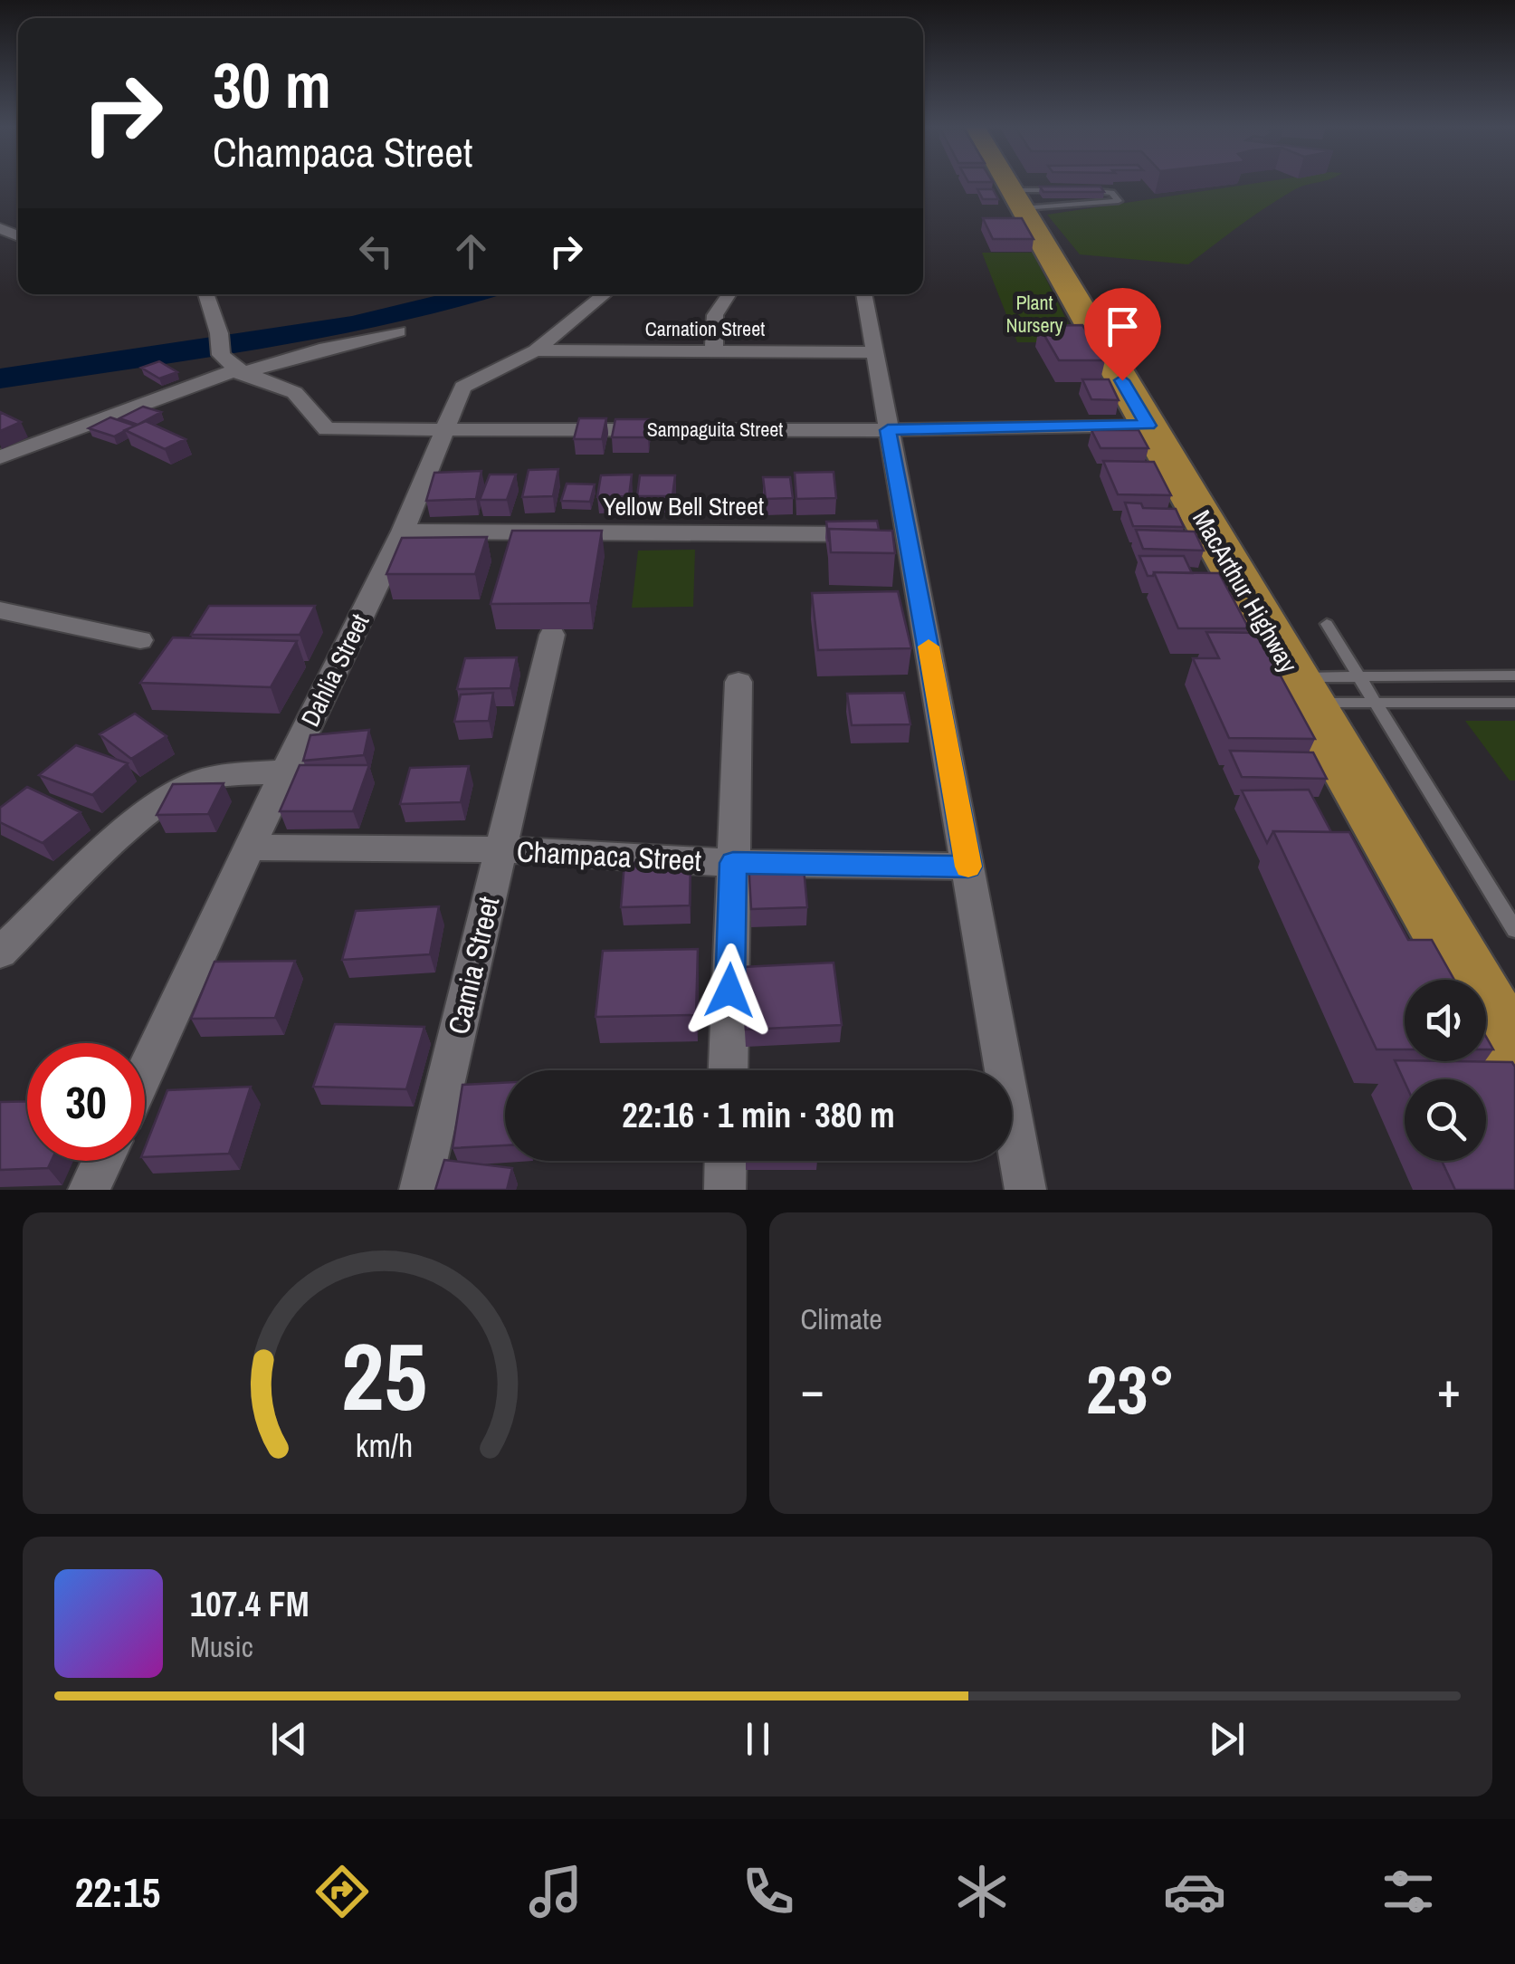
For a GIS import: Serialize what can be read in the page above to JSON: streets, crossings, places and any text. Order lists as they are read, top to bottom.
{
  "streets": {
    "highway": ["MacArthur Highway"],
    "street": [
      "Carnation Street",
      "Sampaguita Street",
      "Yellow Bell Street",
      "Dahlia Street",
      "Champaca Street",
      "Camia Street"
    ]
  },
  "crossings": [
    ["Carnation Street", "Dahlia Street"],
    ["Sampaguita Street", "MacArthur Highway"],
    ["Sampaguita Street", "Dahlia Street"],
    ["Yellow Bell Street", "Dahlia Street"],
    ["Dahlia Street", "Champaca Street"],
    ["Champaca Street", "Camia Street"]
  ],
  "parks": ["Plant Nursery"],
  "page": {
    "turn": ["30 m", "Champaca Street"],
    "limit": "30",
    "trip": "22:16 · 1 min · 380 m",
    "tile": "Climate",
    "heat": ["−", "23°", "+"],
    "song": ["107.4 FM", "Music"],
    "tabs": "22:15",
    "gauge": ["25", "km/h"]
  }
}
